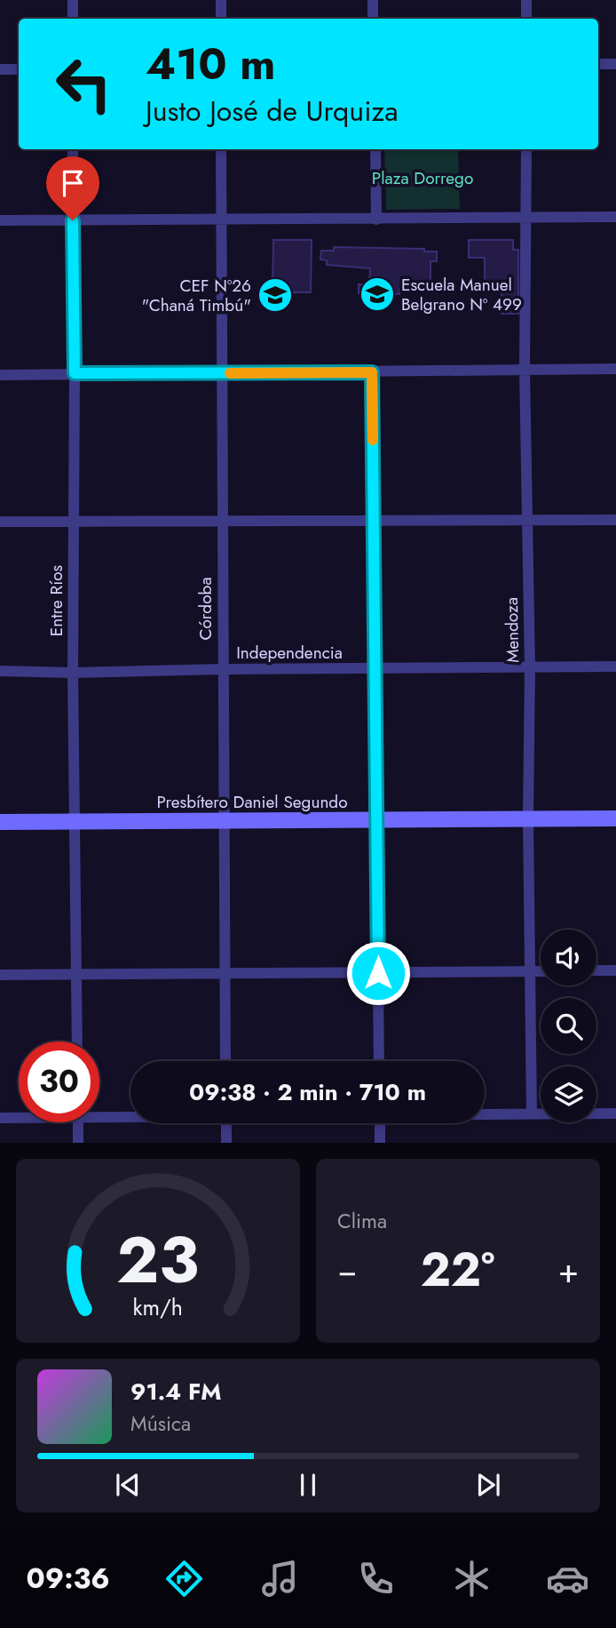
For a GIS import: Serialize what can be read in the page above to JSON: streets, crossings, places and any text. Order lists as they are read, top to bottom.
{
  "streets": {
    "main road": ["Presbítero Daniel Segundo"],
    "street": [
      "Entre Ríos",
      "Córdoba",
      "Mendoza",
      "Independencia"
    ]
  },
  "crossings": [
    ["Entre Ríos", "Independencia"],
    ["Entre Ríos", "Presbítero Daniel Segundo"],
    ["Córdoba", "Independencia"],
    ["Córdoba", "Presbítero Daniel Segundo"],
    ["Mendoza", "Independencia"],
    ["Mendoza", "Presbítero Daniel Segundo"]
  ],
  "parks": ["Plaza Dorrego"],
  "places": {
    "school or university": ["Escuela Manuel Belgrano Nº 499", "CEF Nº26 \"Chaná Timbú\""]
  },
  "page": {
    "turn": ["410 m", "Justo José de Urquiza"],
    "limit": "30",
    "trip": "09:38 · 2 min · 710 m",
    "tile": "Clima",
    "heat": ["−", "22°", "+"],
    "song": ["91.4 FM", "Música"],
    "tabs": "09:36",
    "gauge": ["23", "km/h"]
  }
}
